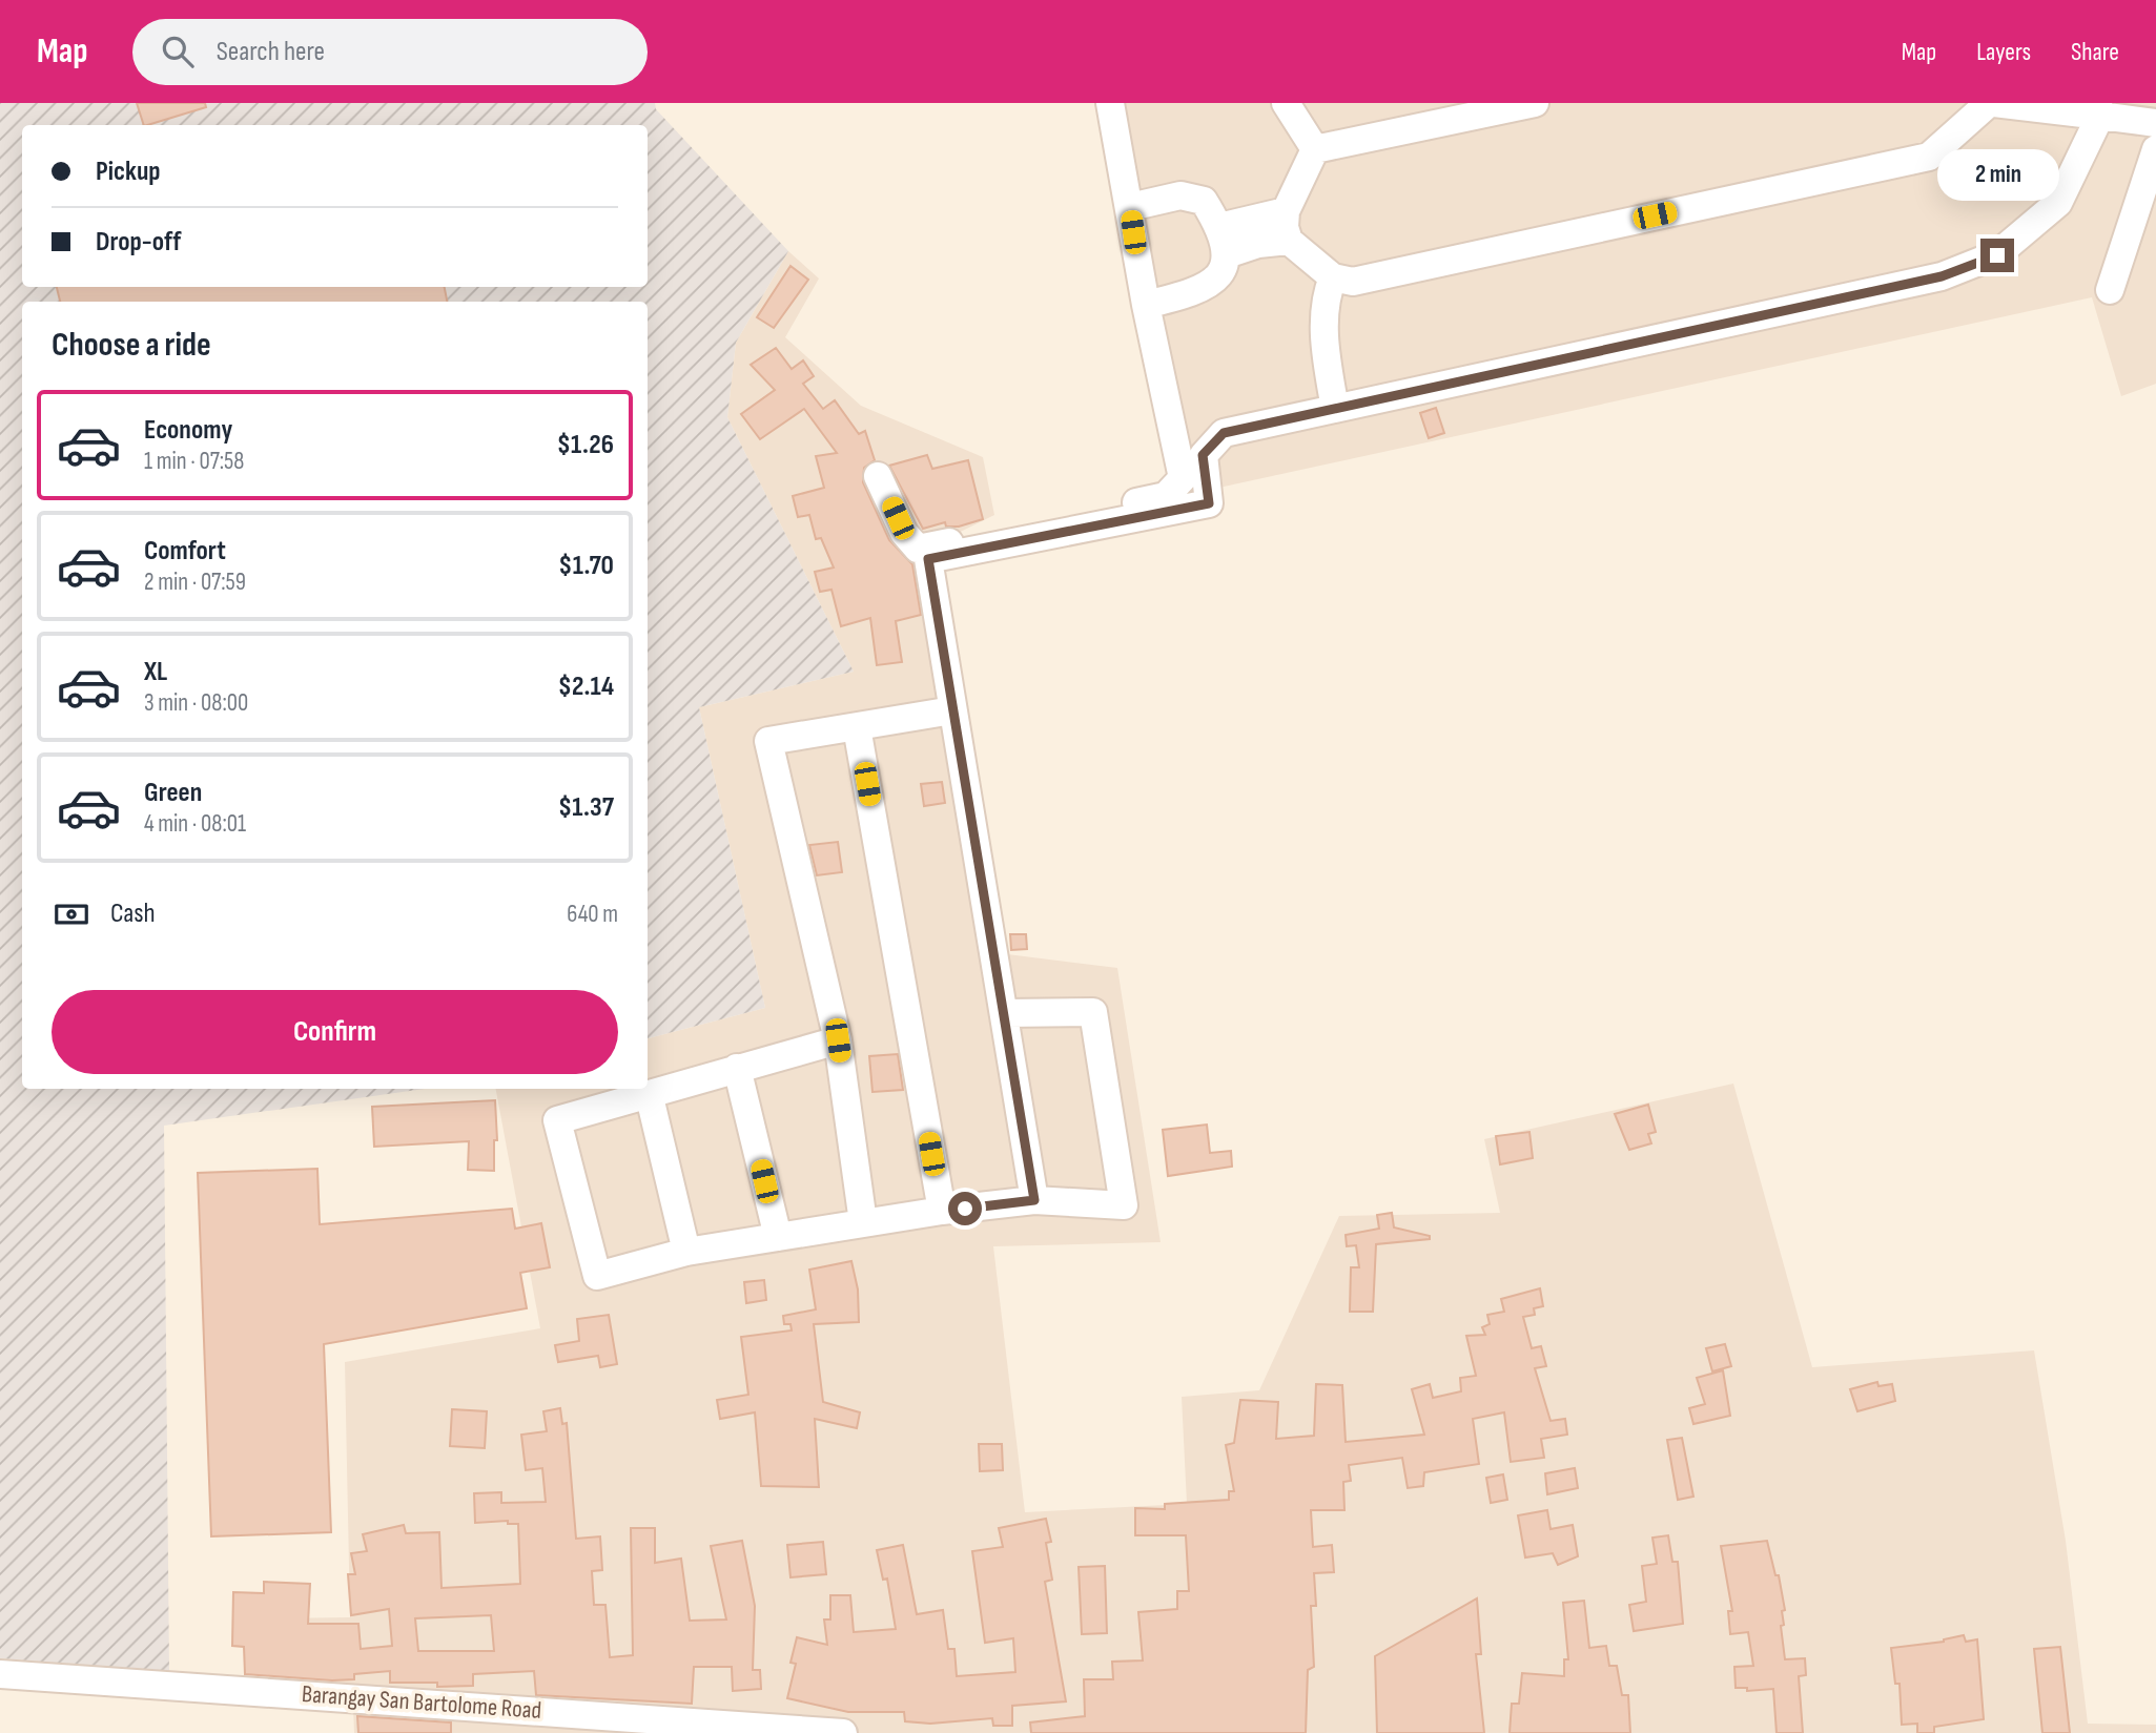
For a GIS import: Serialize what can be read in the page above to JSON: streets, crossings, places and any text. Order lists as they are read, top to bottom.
{
  "streets": {
    "street": ["Barangay San Bartolome Road"]
  },
  "page": {
    "header": "Map",
    "search": "Search here",
    "nav": ["Map", "Layers", "Share"],
    "banner": ["Pickup", "Drop-off"],
    "bubble": "2 min",
    "heading": "Choose a ride",
    "list": [
      {
        "name": "Economy",
        "note": "1 min · 07:58",
        "value": "$1.26"
      },
      {
        "name": "Comfort",
        "note": "2 min · 07:59",
        "value": "$1.70"
      },
      {
        "name": "XL",
        "note": "3 min · 08:00",
        "value": "$2.14"
      },
      {
        "name": "Green",
        "note": "4 min · 08:01",
        "value": "$1.37"
      }
    ],
    "pay": ["Cash", "640 m"],
    "buttons": "Confirm"
  }
}
